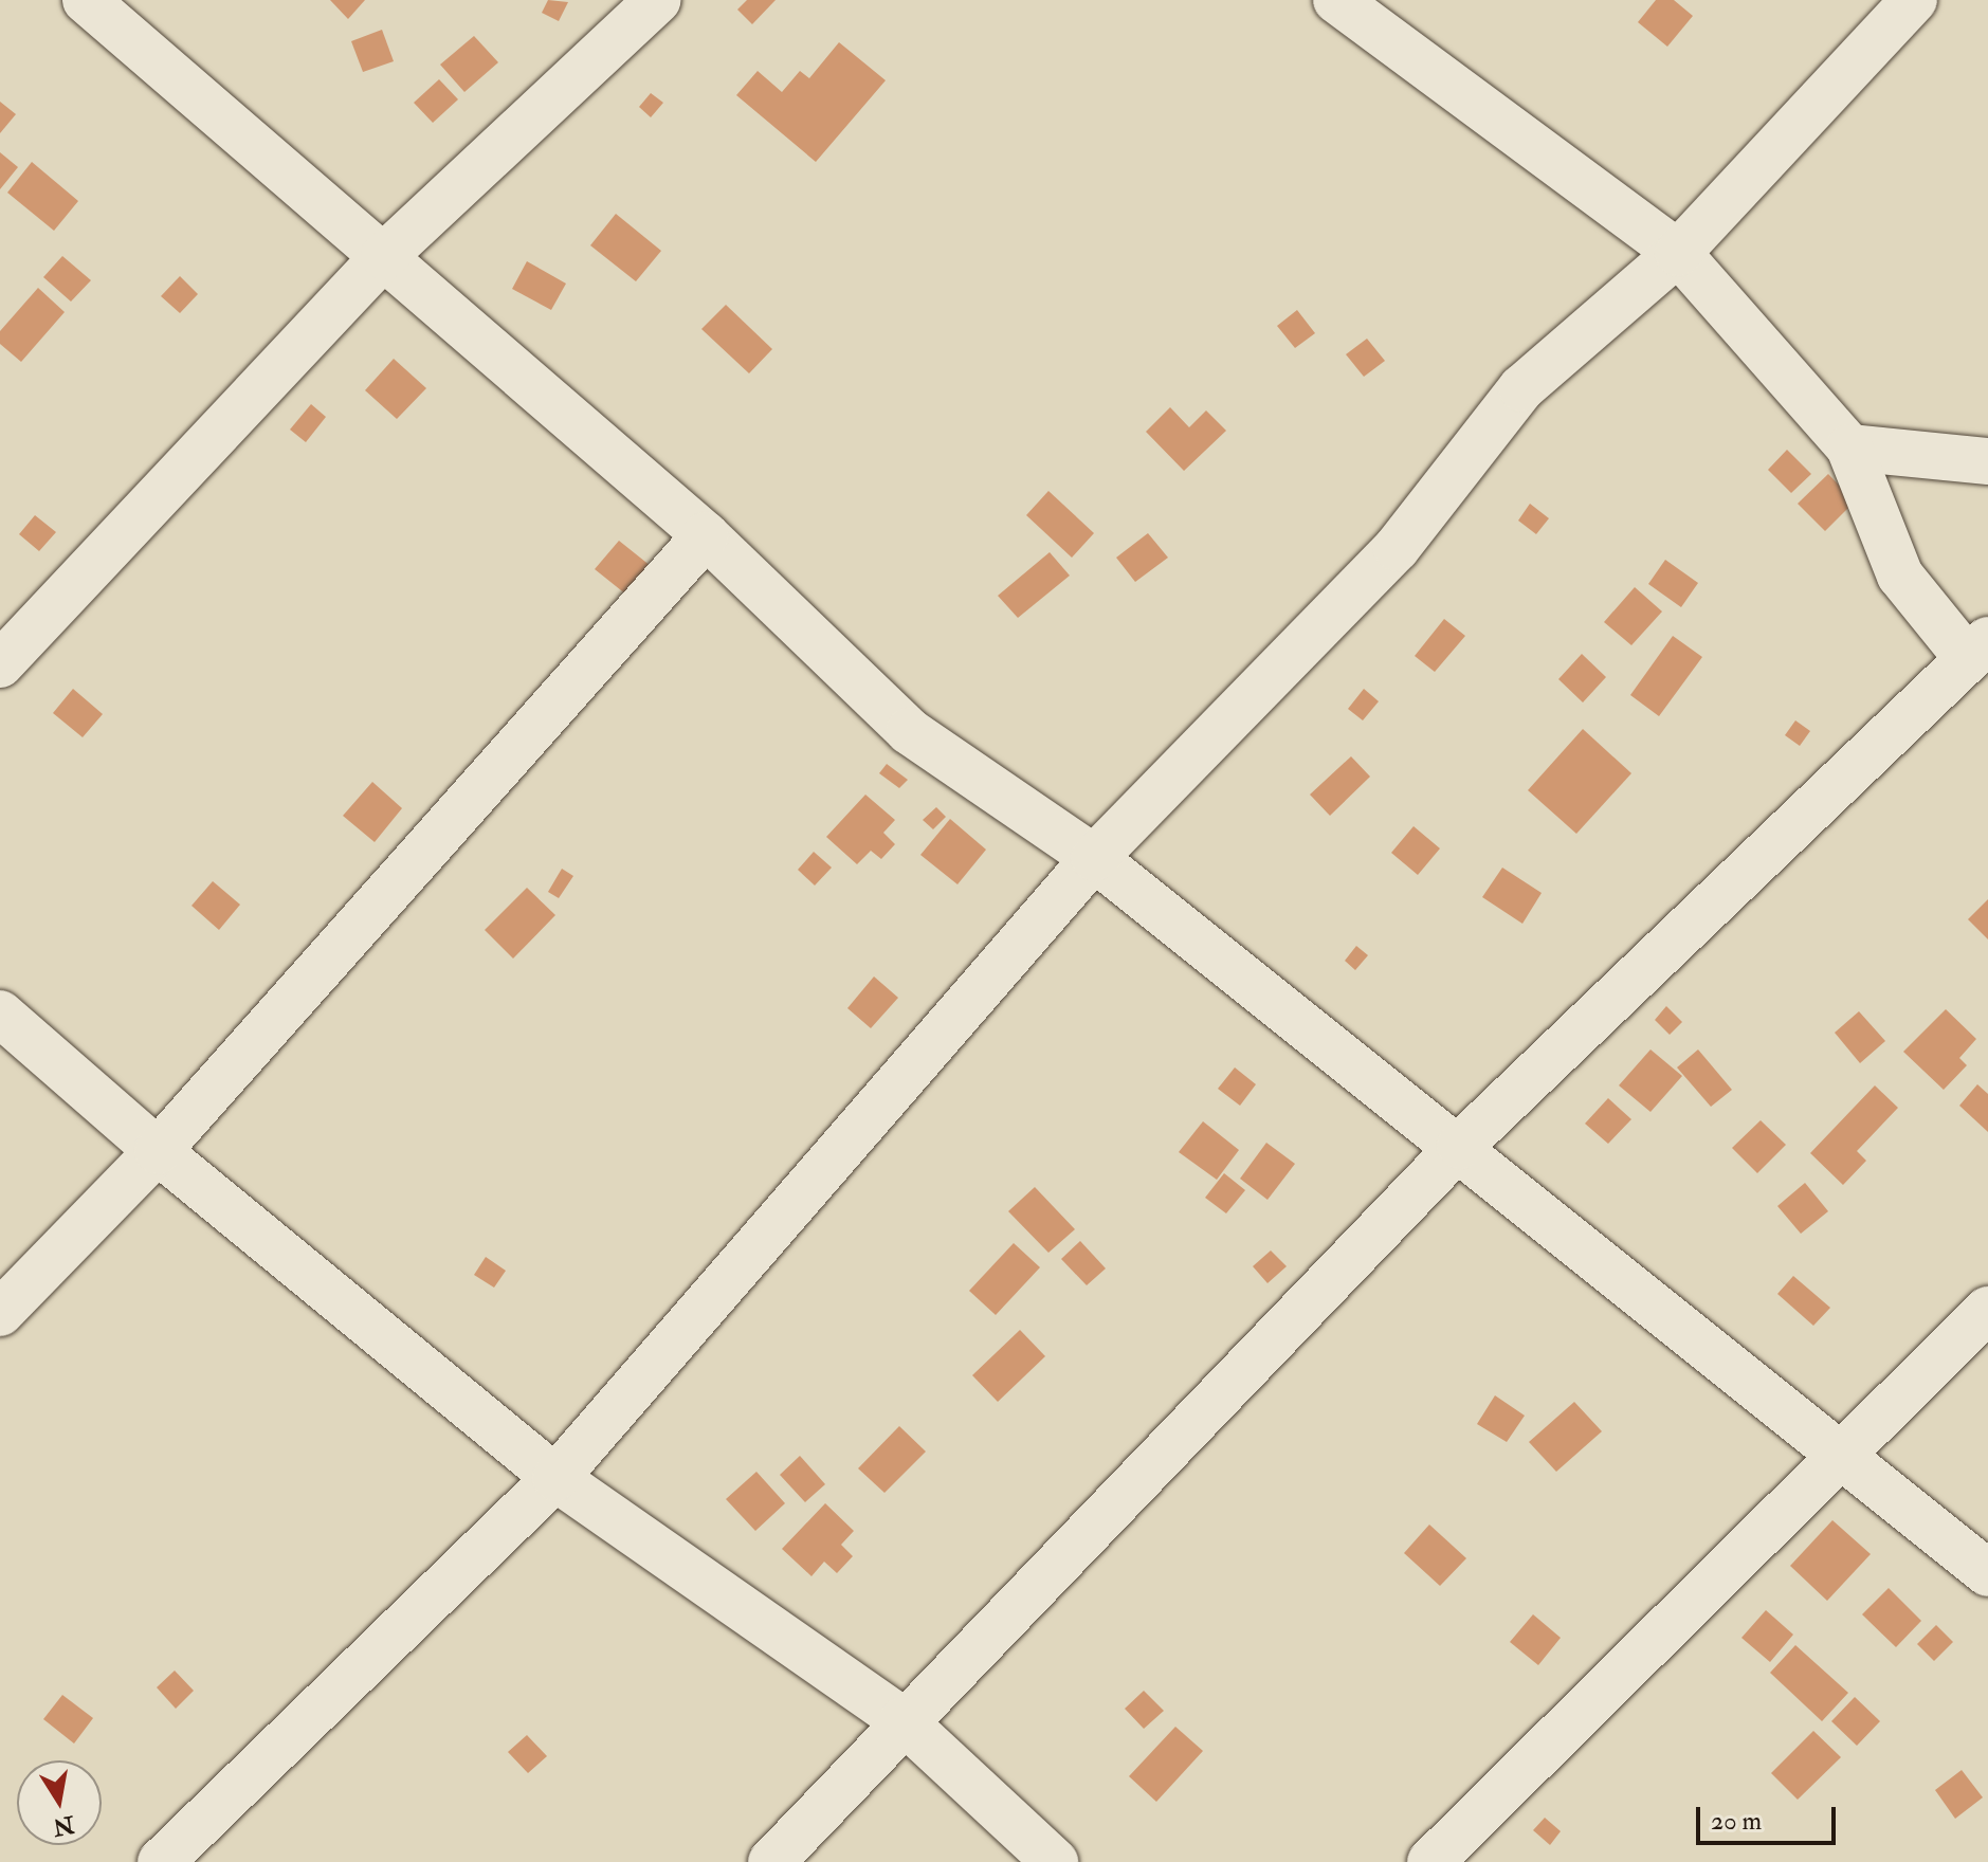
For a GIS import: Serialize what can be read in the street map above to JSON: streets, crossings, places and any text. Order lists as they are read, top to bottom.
{
  "scale_bar": "20 m",
  "north": "bottom"
}
